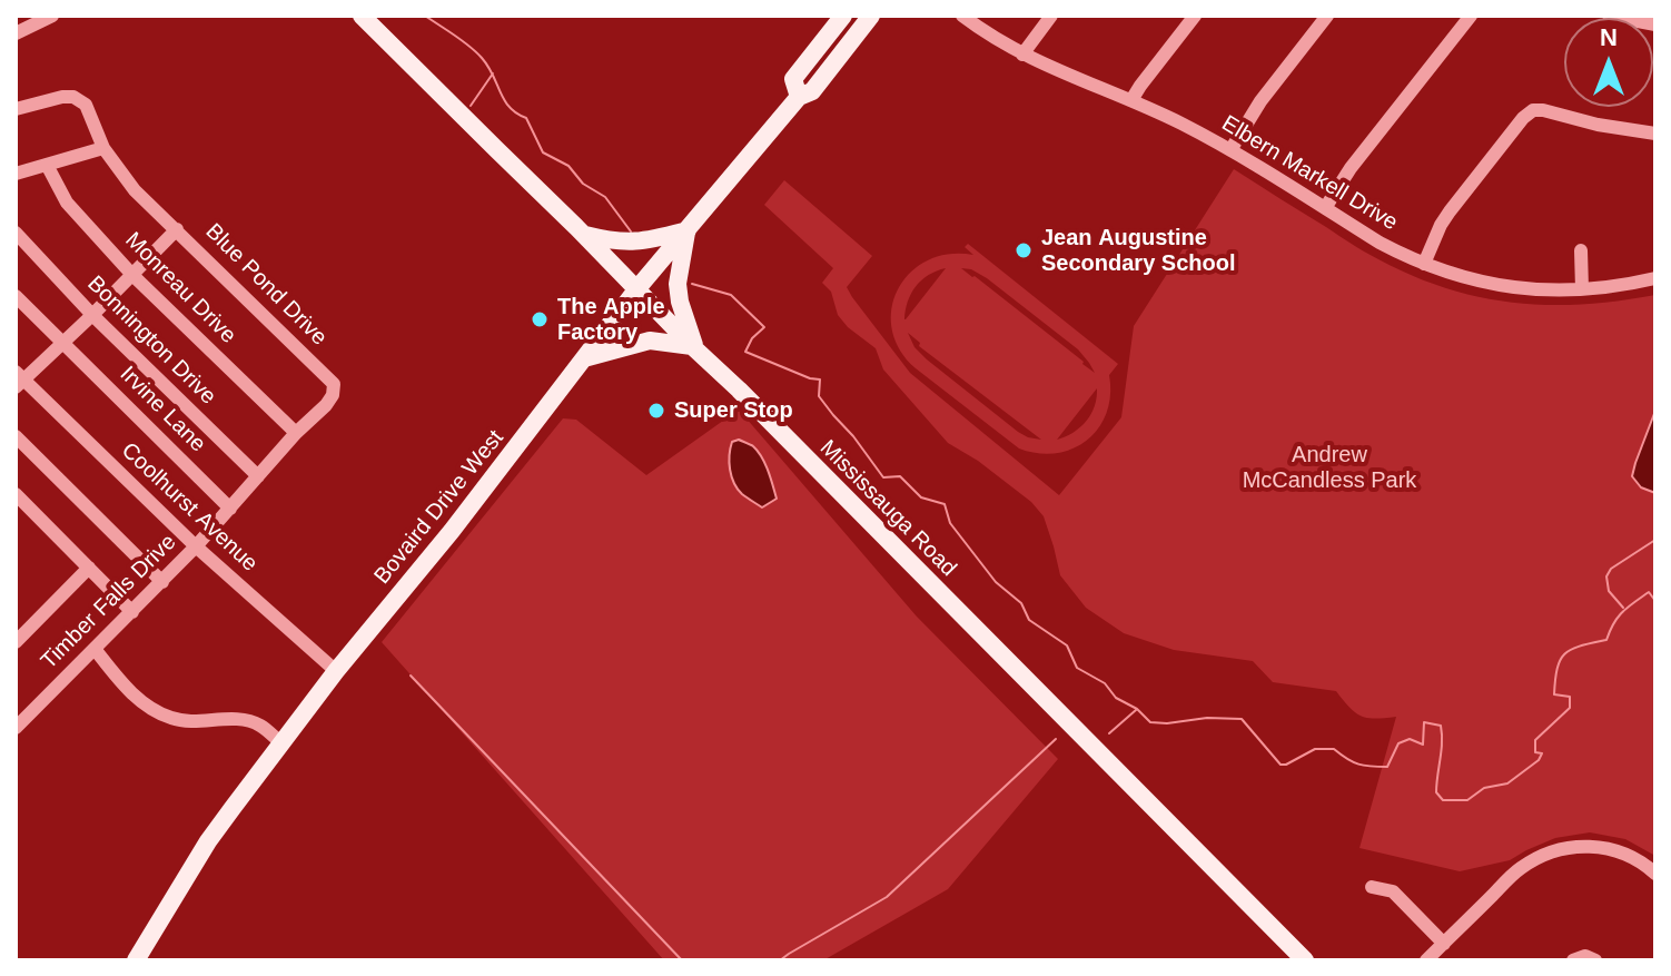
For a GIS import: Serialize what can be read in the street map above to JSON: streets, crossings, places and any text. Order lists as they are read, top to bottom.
{
  "streets": {
    "main road": ["Bovaird Drive West", "Mississauga Road"],
    "street": [
      "Elbern Markell Drive",
      "Blue Pond Drive",
      "Monreau Drive",
      "Bonnington Drive",
      "Irvine Lane",
      "Coolhurst Avenue",
      "Timber Falls Drive"
    ]
  },
  "crossings": [
    ["Blue Pond Drive", "Monreau Drive"],
    ["Blue Pond Drive", "Bonnington Drive"],
    ["Blue Pond Drive", "Irvine Lane"],
    ["Blue Pond Drive", "Coolhurst Avenue"],
    ["Blue Pond Drive", "Timber Falls Drive"],
    ["Coolhurst Avenue", "Bovaird Drive West"],
    ["Coolhurst Avenue", "Timber Falls Drive"],
    ["Bovaird Drive West", "Mississauga Road"]
  ],
  "parks": ["Andrew McCandless Park"],
  "places": ["Jean Augustine Secondary School", "The Apple Factory", "Super Stop"],
  "north": "top"
}
